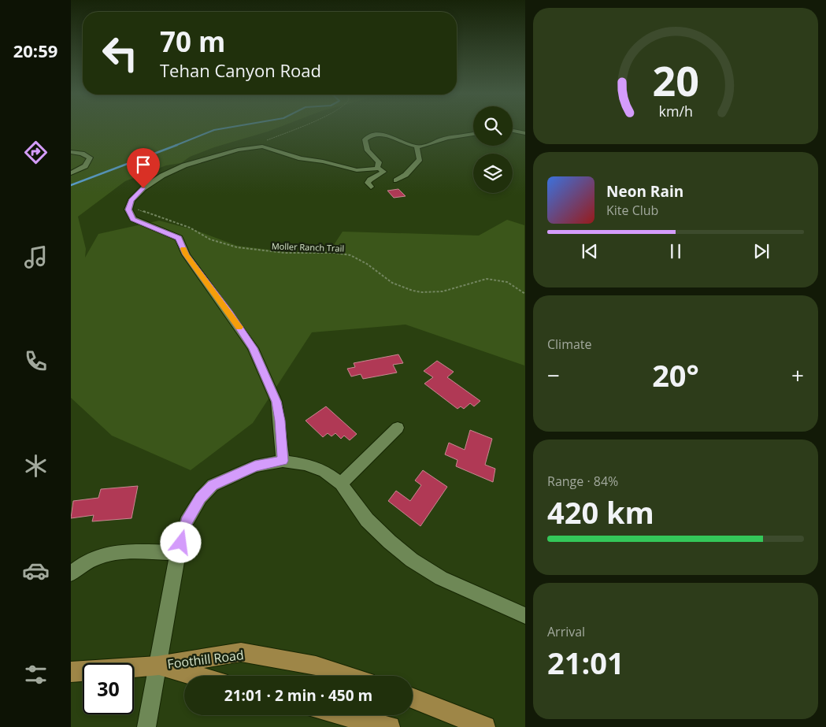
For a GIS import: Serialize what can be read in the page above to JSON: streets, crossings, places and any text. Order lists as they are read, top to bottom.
{
  "streets": {
    "main road": ["Foothill Road"],
    "path": ["Moller Ranch Trail"]
  },
  "page": {
    "tabs": "20:59",
    "turn": ["70 m", "Tehan Canyon Road"],
    "song": ["Neon Rain", "Kite Club"],
    "tile": [
      "Climate",
      ["Range · 84%", "420 km"],
      ["Arrival", "21:01"]
    ],
    "heat": ["−", "20°", "+"],
    "limit": "30",
    "trip": "21:01 · 2 min · 450 m",
    "gauge": ["20", "km/h"]
  }
}
